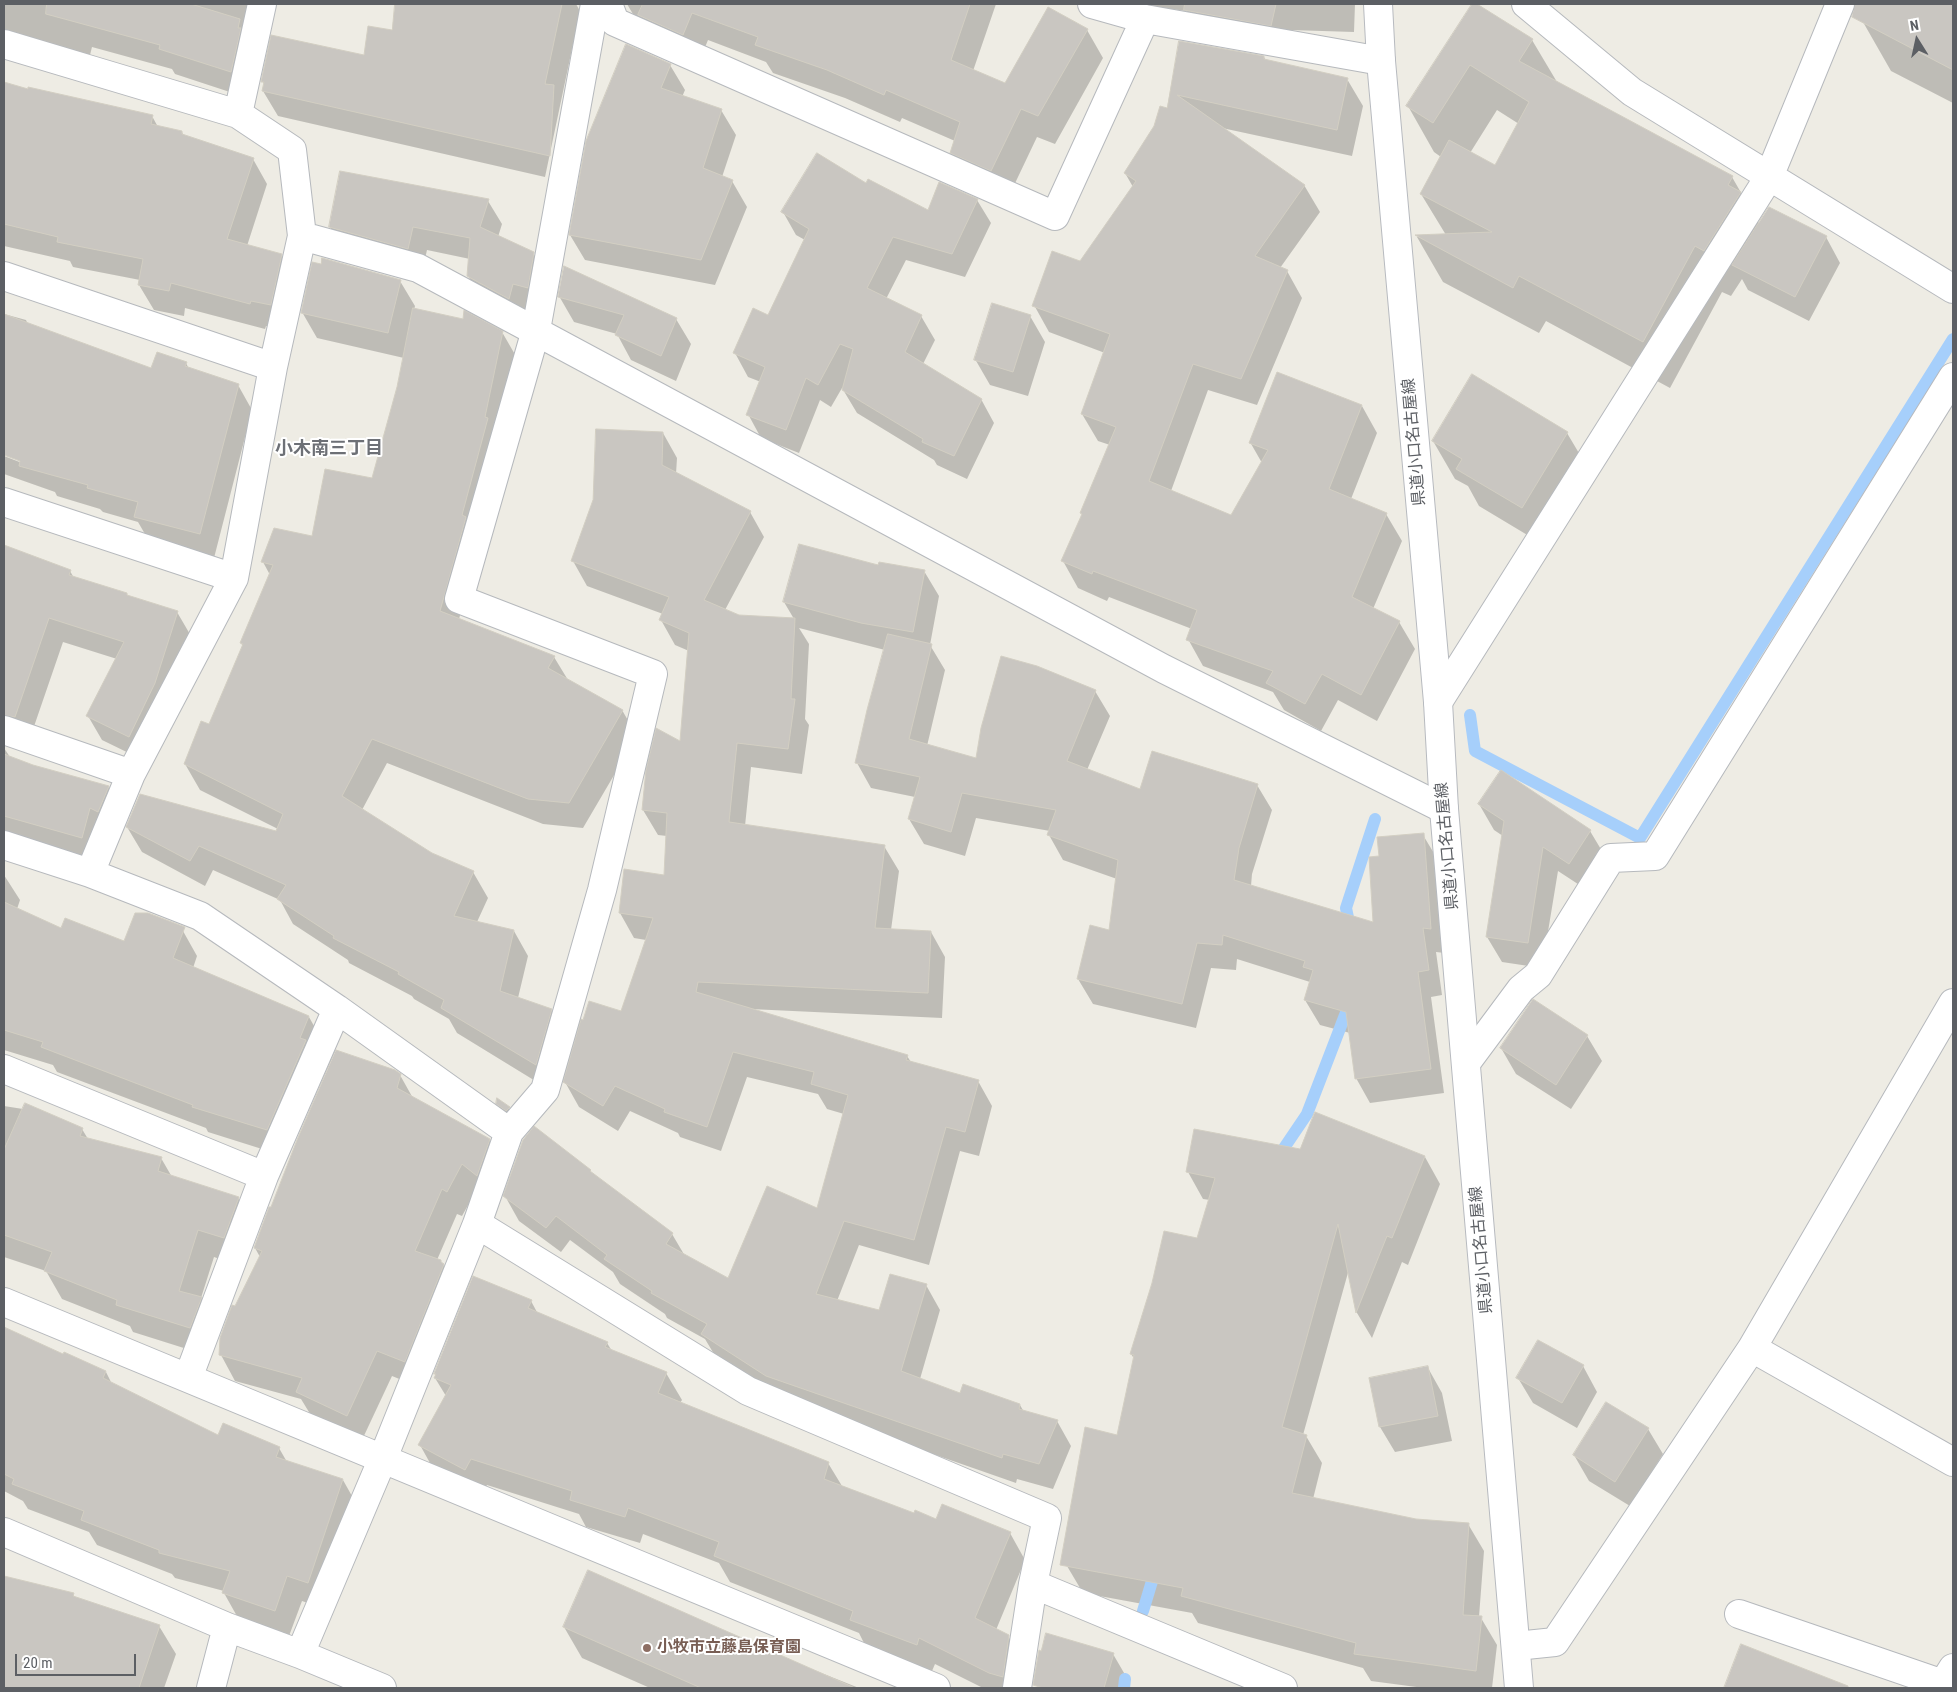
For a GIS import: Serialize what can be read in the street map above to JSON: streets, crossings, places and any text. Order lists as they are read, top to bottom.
{
  "streets": {
    "street": ["県道小口名古屋線"]
  },
  "districts": ["小木南三丁目"],
  "places": ["小牧市立藤島保育園"],
  "scale_bar": "20 m",
  "north": "top"
}
